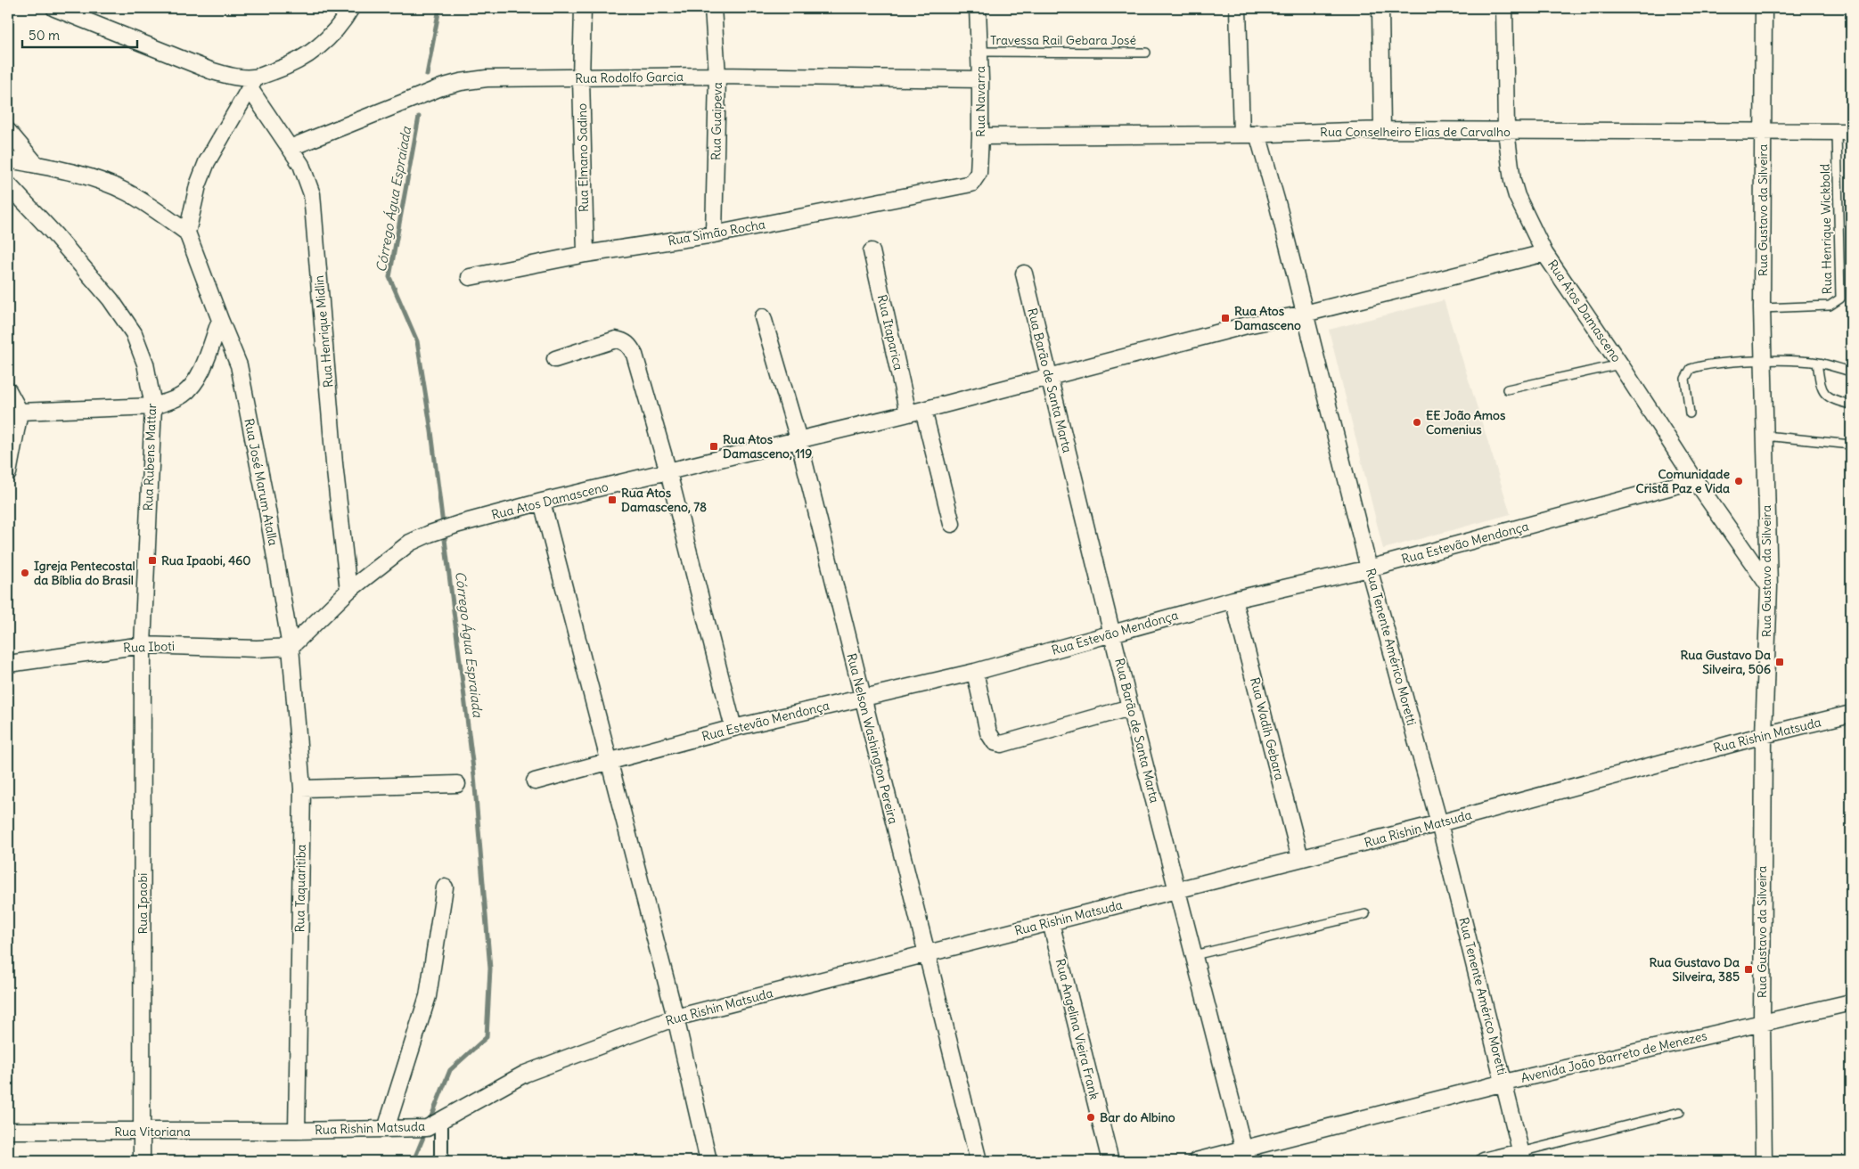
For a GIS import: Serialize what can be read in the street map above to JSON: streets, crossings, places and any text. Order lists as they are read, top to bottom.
{
  "streets": {
    "street": [
      "Rua Rodolfo Garcia",
      "Rua Navarra",
      "Rua Guaipeva",
      "Rua Conselheiro Elias de Carvalho",
      "Rua Elmano Sadino",
      "Rua Gustavo da Silveira",
      "Rua Simão Rocha",
      "Rua Atos Damasceno",
      "Rua Henrique Midlin",
      "Rua Itaparica",
      "Rua Barão de Santa Marta",
      "Rua Rubens Mattar",
      "Rua José Marum Atalla",
      "Rua Estevão Mendonça",
      "Rua Iboti",
      "Rua Tenente Américo Moretti",
      "Rua Wadih Gebara",
      "Rua Rishin Matsuda",
      "Rua Nelson Washington Pereira",
      "Rua Taquaritiba",
      "Rua Ipaobi",
      "Rua Angelina Vieira Frank",
      "Avenida João Barreto de Menezes",
      "Rua Vitoriana"
    ],
    "lane": ["Travessa Rail Gebara José", "Rua Henrique Wickbold"]
  },
  "crossings": [
    ["Travessa Rail Gebara José", "Rua Navarra"],
    ["Rua Rodolfo Garcia", "Rua Navarra"],
    ["Rua Rodolfo Garcia", "Rua Guaipeva"],
    ["Rua Rodolfo Garcia", "Rua Elmano Sadino"],
    ["Rua Rodolfo Garcia", "Rua Henrique Midlin"],
    ["Rua Navarra", "Rua Conselheiro Elias de Carvalho"],
    ["Rua Navarra", "Rua Simão Rocha"],
    ["Rua Guaipeva", "Rua Simão Rocha"],
    ["Rua Conselheiro Elias de Carvalho", "Rua Gustavo da Silveira"],
    ["Rua Conselheiro Elias de Carvalho", "Rua Henrique Wickbold"],
    ["Rua Conselheiro Elias de Carvalho", "Rua Tenente Américo Moretti"],
    ["Rua Elmano Sadino", "Rua Simão Rocha"],
    ["Rua Gustavo da Silveira", "Rua Henrique Wickbold"],
    ["Rua Gustavo da Silveira", "Rua Atos Damasceno"],
    ["Rua Gustavo da Silveira", "Rua Rishin Matsuda"],
    ["Rua Gustavo da Silveira", "Avenida João Barreto de Menezes"],
    ["Rua Atos Damasceno", "Rua Henrique Midlin"],
    ["Rua Atos Damasceno", "Rua Itaparica"],
    ["Rua Atos Damasceno", "Rua Barão de Santa Marta"],
    ["Rua Atos Damasceno", "Rua José Marum Atalla"],
    ["Rua Atos Damasceno", "Rua Estevão Mendonça"],
    ["Rua Atos Damasceno", "Rua Iboti"],
    ["Rua Atos Damasceno", "Rua Tenente Américo Moretti"],
    ["Rua Atos Damasceno", "Rua Nelson Washington Pereira"],
    ["Rua Atos Damasceno", "Rua Taquaritiba"],
    ["Rua Barão de Santa Marta", "Rua Estevão Mendonça"],
    ["Rua Barão de Santa Marta", "Rua Rishin Matsuda"],
    ["Rua Barão de Santa Marta", "Avenida João Barreto de Menezes"],
    ["Rua Rubens Mattar", "Rua Iboti"],
    ["Rua Rubens Mattar", "Rua Ipaobi"],
    ["Rua José Marum Atalla", "Rua Iboti"],
    ["Rua José Marum Atalla", "Rua Taquaritiba"],
    ["Rua Estevão Mendonça", "Rua Tenente Américo Moretti"],
    ["Rua Estevão Mendonça", "Rua Wadih Gebara"],
    ["Rua Estevão Mendonça", "Rua Nelson Washington Pereira"],
    ["Rua Iboti", "Rua Taquaritiba"],
    ["Rua Iboti", "Rua Ipaobi"],
    ["Rua Tenente Américo Moretti", "Rua Rishin Matsuda"],
    ["Rua Tenente Américo Moretti", "Avenida João Barreto de Menezes"],
    ["Rua Wadih Gebara", "Rua Rishin Matsuda"],
    ["Rua Rishin Matsuda", "Rua Nelson Washington Pereira"],
    ["Rua Rishin Matsuda", "Rua Taquaritiba"],
    ["Rua Rishin Matsuda", "Rua Angelina Vieira Frank"],
    ["Rua Rishin Matsuda", "Rua Vitoriana"],
    ["Rua Taquaritiba", "Rua Vitoriana"],
    ["Rua Ipaobi", "Rua Vitoriana"]
  ],
  "water": ["Córrego Água Espraiada"],
  "places": {
    "transit": [
      "Rua Atos Damasceno",
      "Rua Atos Damasceno, 119",
      "Rua Atos Damasceno, 78",
      "Rua Ipaobi, 460",
      "Rua Gustavo Da Silveira, 506",
      "Rua Gustavo Da Silveira, 385"
    ],
    "other": [
      "EE João Amos Comenius",
      "Comunidade Cristã Paz e Vida",
      "Igreja Pentecostal da Bíblia do Brasil",
      "Bar do Albino"
    ]
  },
  "scale_bar": "50 m"
}
